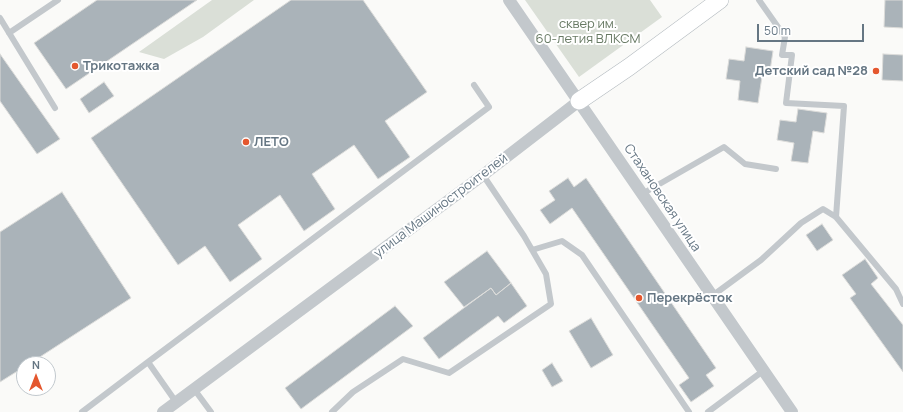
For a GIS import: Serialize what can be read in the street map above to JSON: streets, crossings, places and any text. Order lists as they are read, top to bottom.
{
  "streets": {
    "street": ["Стахановская улица", "улица Машиностроителей"]
  },
  "crossings": [
    ["Стахановская улица", "улица Машиностроителей"]
  ],
  "parks": ["сквер им. 60-летия ВЛКСМ"],
  "places": [
    "Трикотажка",
    "Детский сад №28",
    "ЛЕТО",
    "Перекрёсток"
  ],
  "scale_bar": "50 m",
  "north": "top"
}
